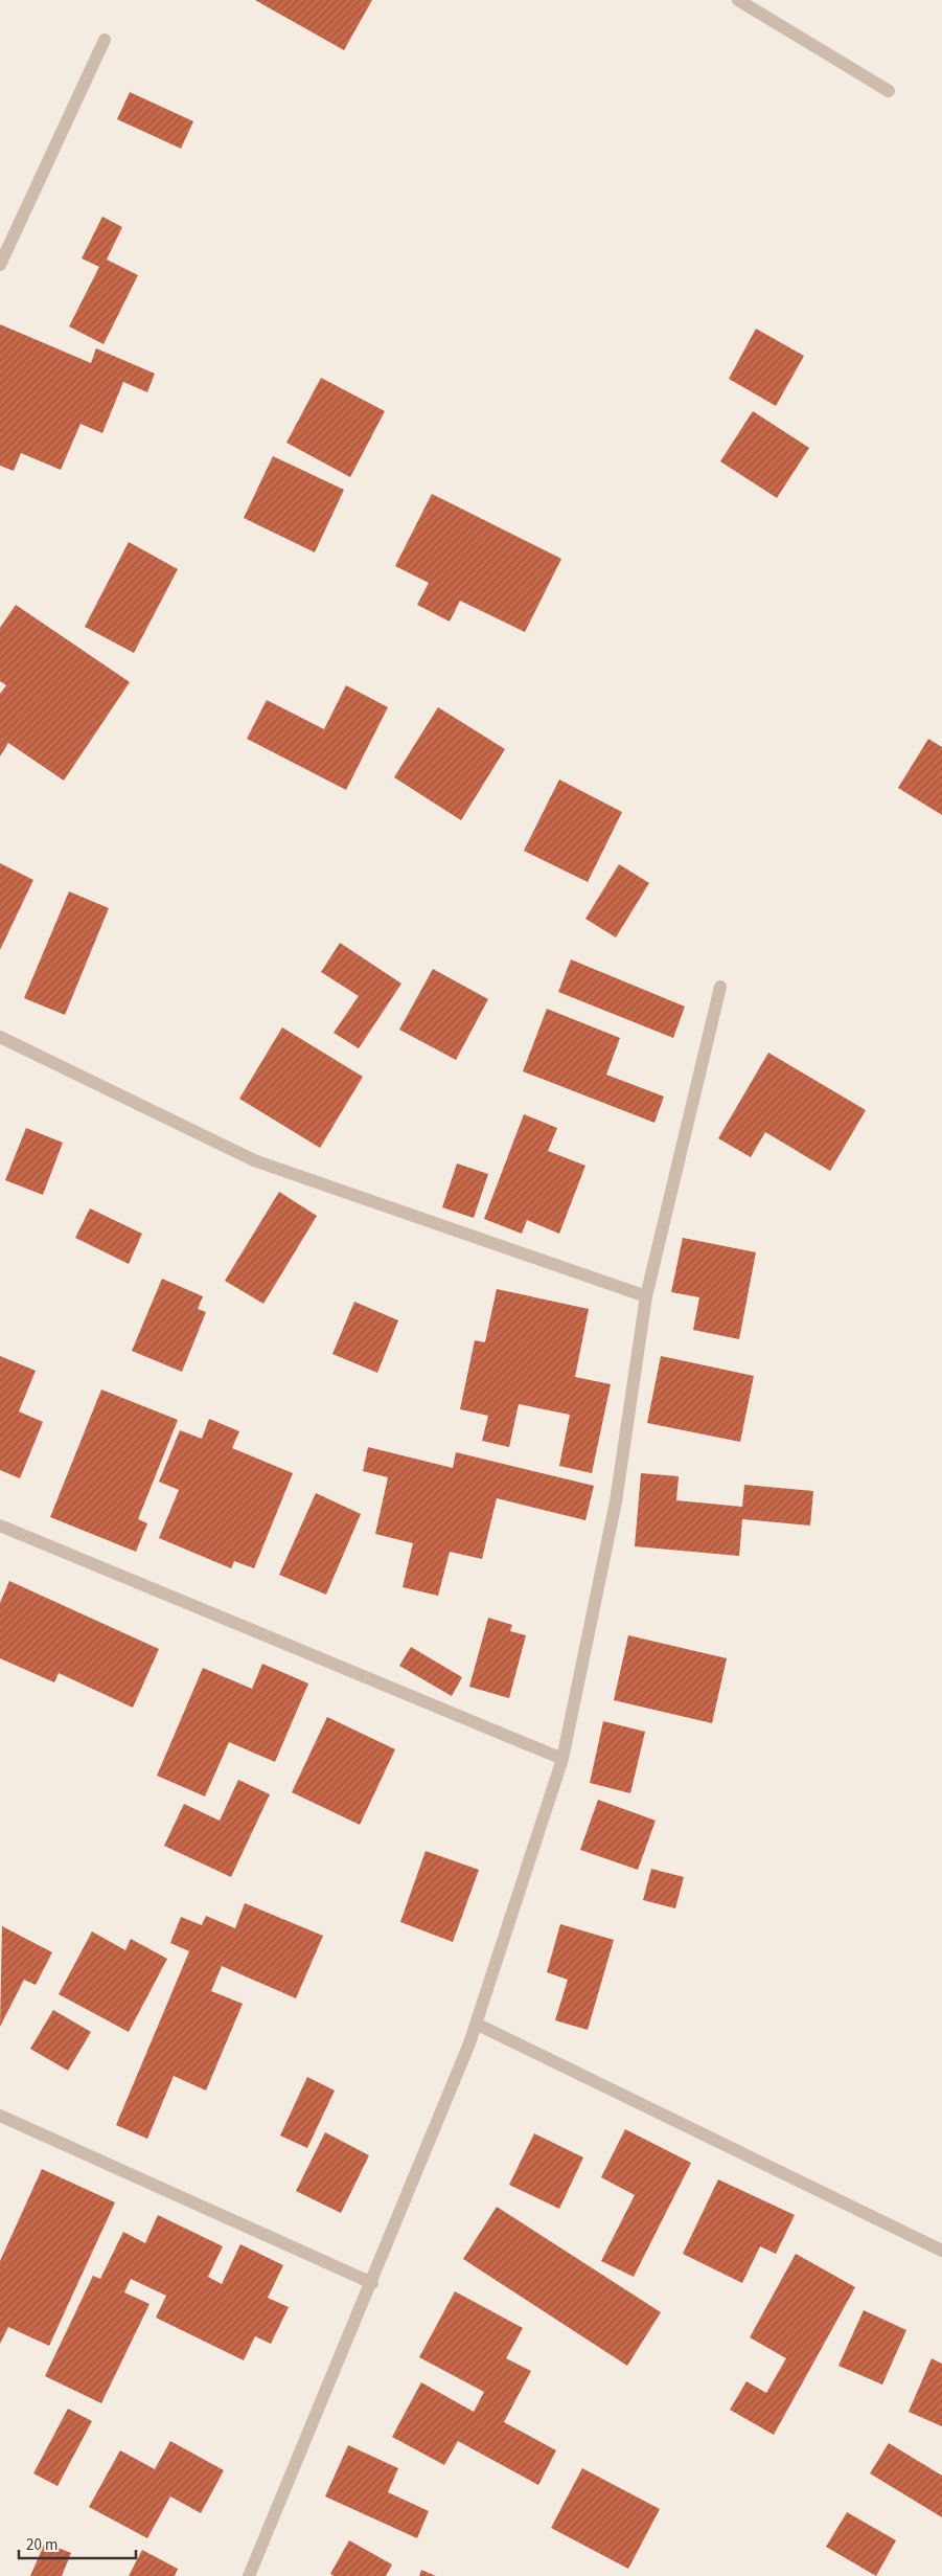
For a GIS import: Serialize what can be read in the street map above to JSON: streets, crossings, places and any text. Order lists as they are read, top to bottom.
{
  "scale_bar": "20 m"
}
